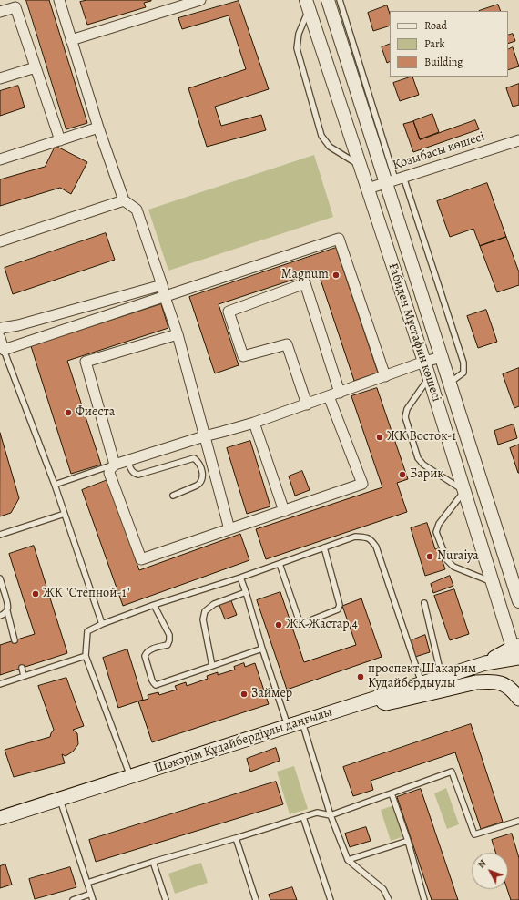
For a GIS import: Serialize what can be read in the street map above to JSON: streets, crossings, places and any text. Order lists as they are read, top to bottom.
{
  "streets": {
    "main road": ["Шәкәрім Құдайбердіұлы даңғылы"],
    "street": ["Қозыбасы көшесі", "Ғабиден Мұстафин көшесі"]
  },
  "crossings": [
    ["Қозыбасы көшесі", "Ғабиден Мұстафин көшесі"],
    ["Ғабиден Мұстафин көшесі", "Шәкәрім Құдайбердіұлы даңғылы"]
  ],
  "places": [
    "Magnum",
    "Фиеста",
    "ЖК Восток-1",
    "Барик",
    "Nuraiya",
    "ЖК \"Степной-1\"",
    "ЖК Жастар 4",
    "проспект Шaкaрим Кудайбердыулы",
    "Займер"
  ],
  "legend": ["Road", "Park", "Building"],
  "north": "top left"
}
